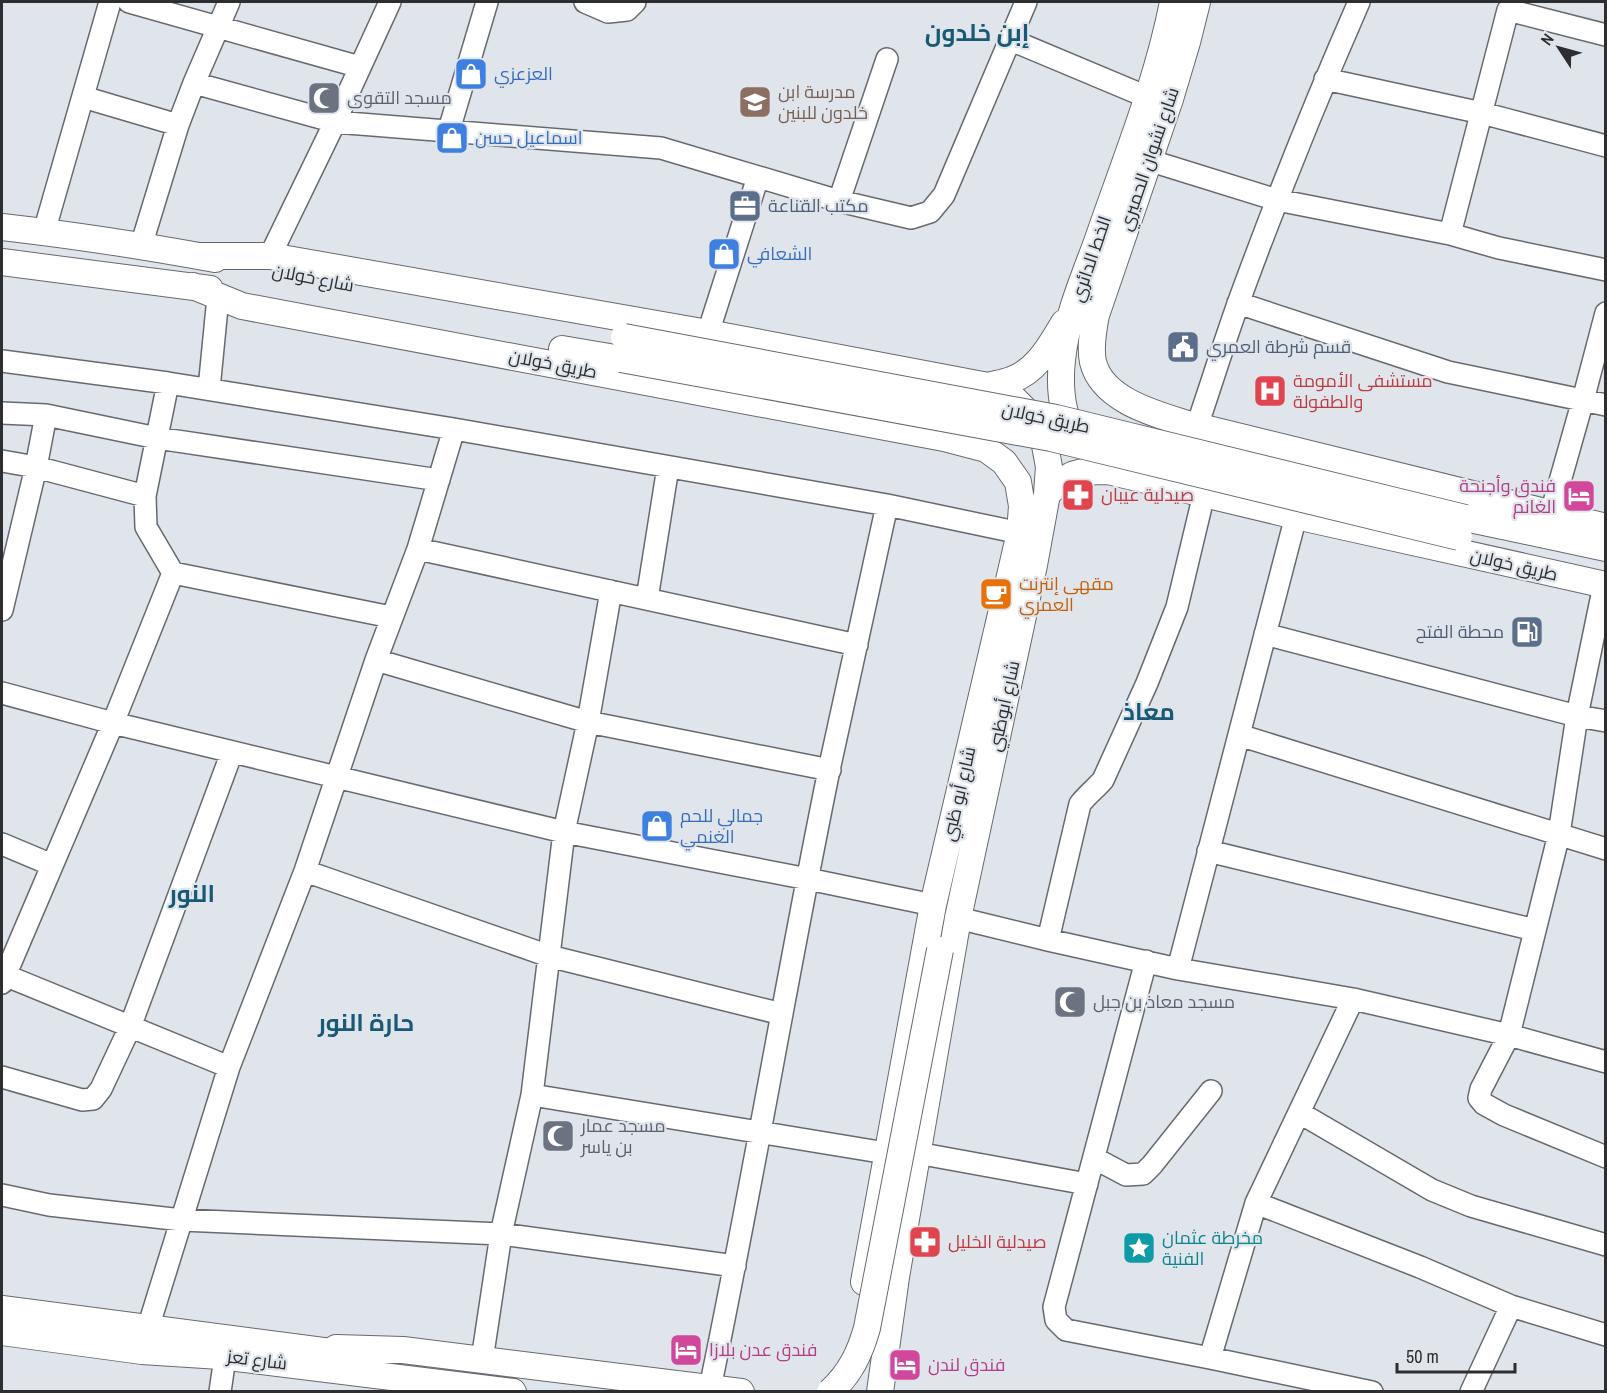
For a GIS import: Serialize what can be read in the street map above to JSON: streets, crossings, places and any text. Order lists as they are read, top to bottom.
{
  "streets": {
    "main road": [
      "شارع نشوان الحميري",
      "الخط الدائري",
      "شارع خولان",
      "طريق خولان",
      "شارع أبوظبي",
      "شارع أبو ظبي",
      "شارع تعز"
    ]
  },
  "crossings": [
    ["شارع نشوان الحميري", "الخط الدائري"],
    ["شارع خولان", "طريق خولان"],
    ["طريق خولان", "شارع أبوظبي"],
    ["طريق خولان", "شارع أبو ظبي"],
    ["شارع أبوظبي", "شارع أبو ظبي"]
  ],
  "districts": [
    "إبن خلدون",
    "معاذ",
    "النور",
    "حارة النور"
  ],
  "places": {
    "shop": [
      "العزعزي",
      "اسماعيل حسن",
      "الشعافي",
      "جمالي للحم الغنمي"
    ],
    "mosque": ["مسجد التقوى", "مسجد معاذ بن جبل", "مسجد عمار بن ياسر"],
    "school or university": ["مدرسة ابن خلدون للبنين"],
    "office": ["مكتب القناعة"],
    "public building": ["قسم شرطة العمري"],
    "hospital": ["مستشفى الأمومة والطفولة"],
    "pharmacy": ["صيدلية عيبان", "صيدلية الخليل"],
    "hotel": ["فندق وأجنحة الغانم", "فندق عدن بلازا", "فندق لندن"],
    "cafe": ["مقهى إنترنت العمري"],
    "fuel station": ["محطة الفتح"],
    "place": ["مخرطة عثمان الفنية"]
  },
  "scale_bar": "50 m",
  "north": "top left"
}
